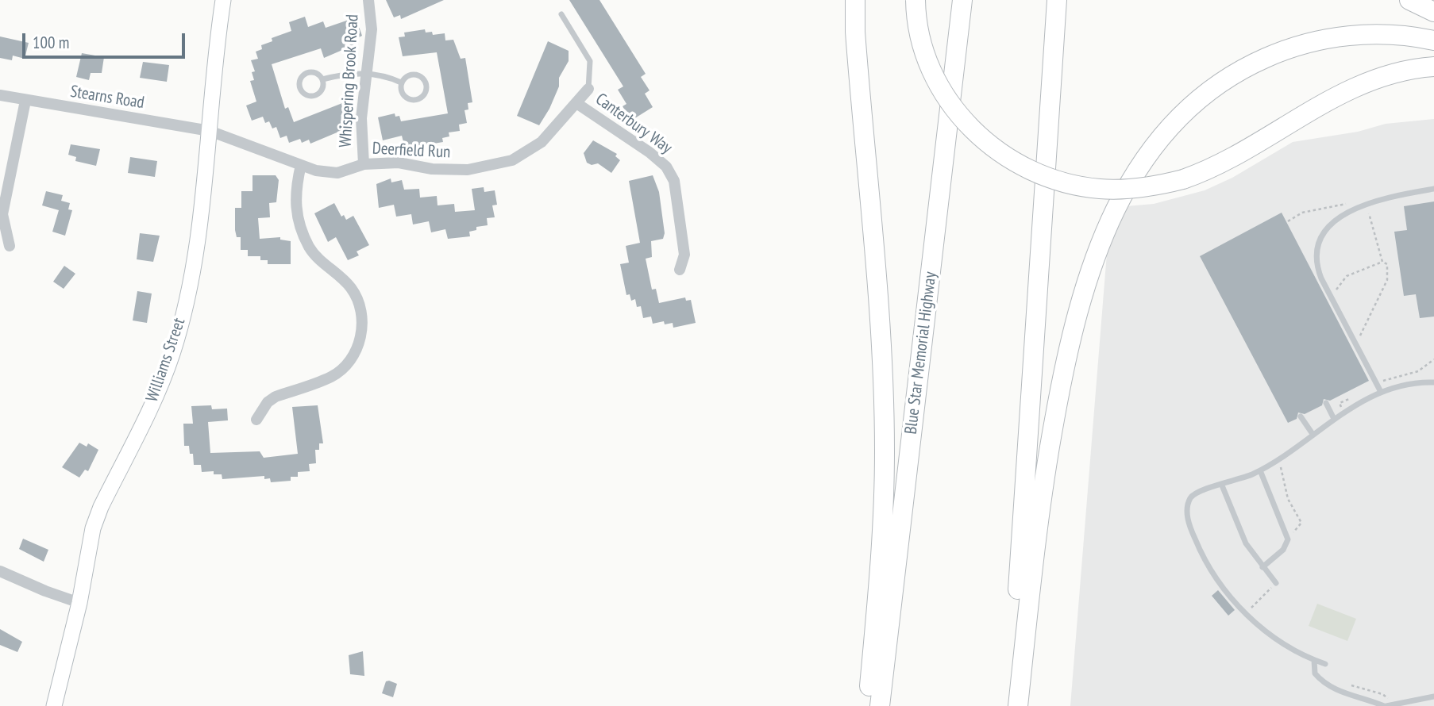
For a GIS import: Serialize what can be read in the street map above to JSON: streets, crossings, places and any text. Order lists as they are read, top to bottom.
{
  "streets": {
    "highway": ["Blue Star Memorial Highway"],
    "street": [
      "Whispering Brook Road",
      "Stearns Road",
      "Canterbury Way",
      "Deerfield Run",
      "Williams Street"
    ]
  },
  "crossings": [
    ["Whispering Brook Road", "Deerfield Run"],
    ["Stearns Road", "Deerfield Run"],
    ["Stearns Road", "Williams Street"],
    ["Canterbury Way", "Deerfield Run"],
    ["Deerfield Run", "Williams Street"]
  ],
  "scale_bar": "100 m"
}
